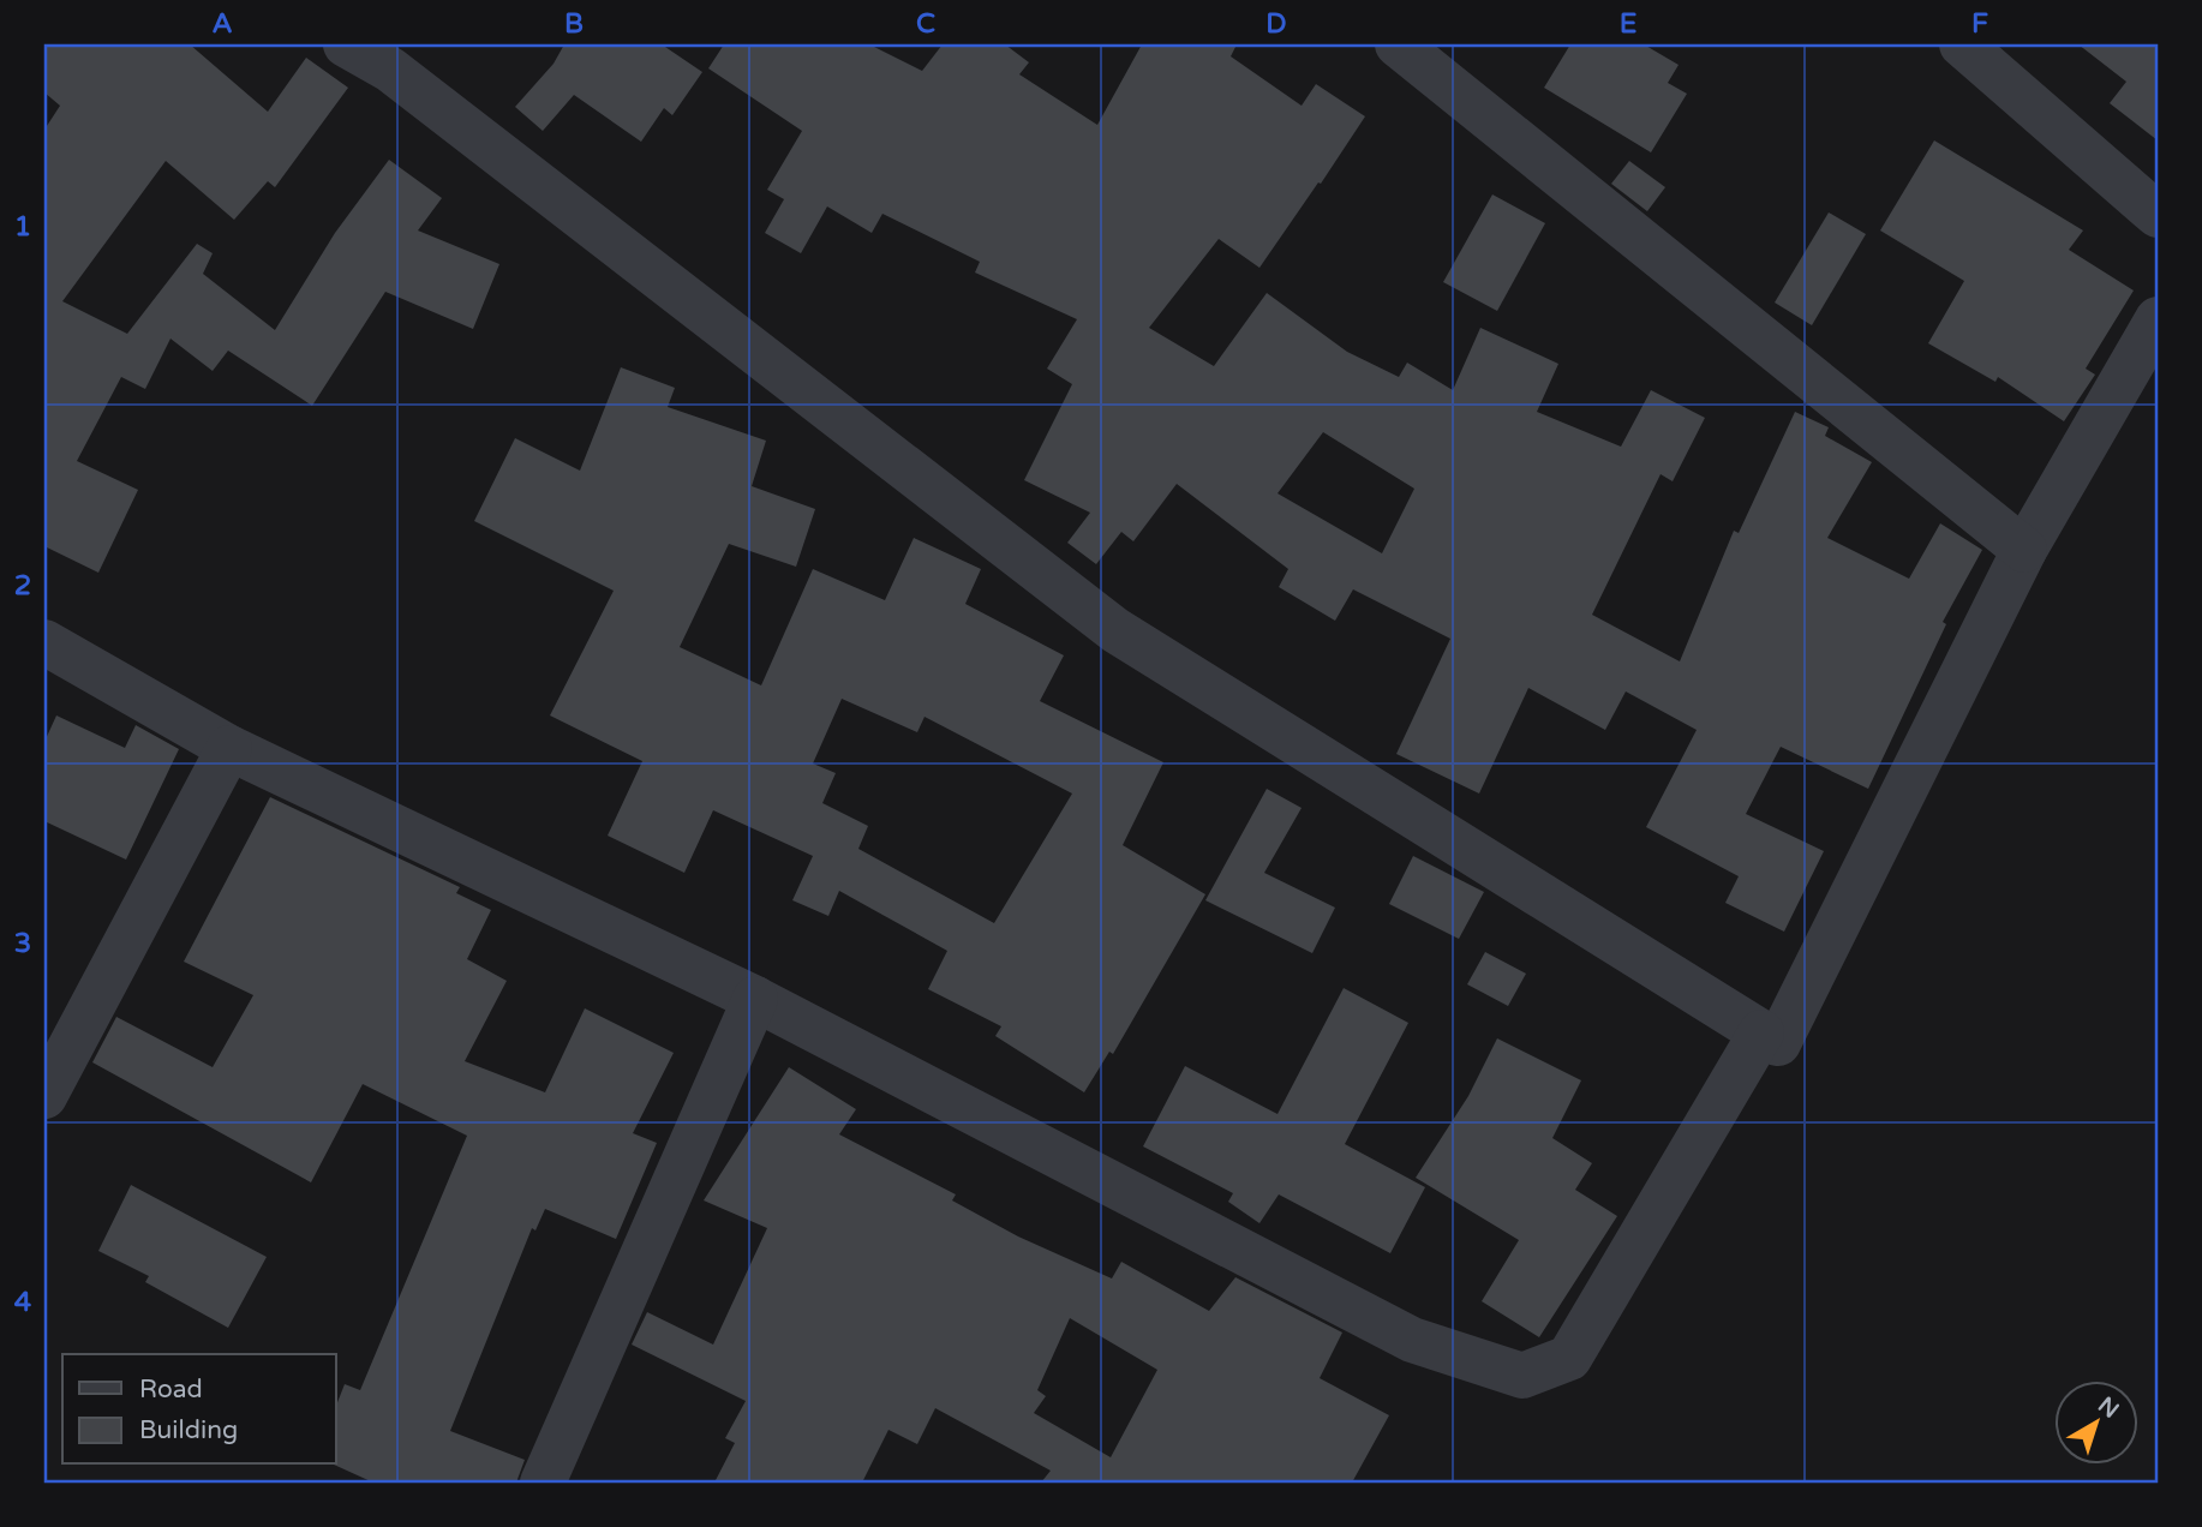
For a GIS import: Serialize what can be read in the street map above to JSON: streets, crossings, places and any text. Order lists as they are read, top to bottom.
{
  "legend": ["Road", "Building"],
  "north": "top right",
  "grid": {
    "columns": [
      "A",
      "B",
      "C",
      "D",
      "E",
      "F"
    ],
    "rows": [
      "1",
      "2",
      "3",
      "4"
    ]
  }
}
